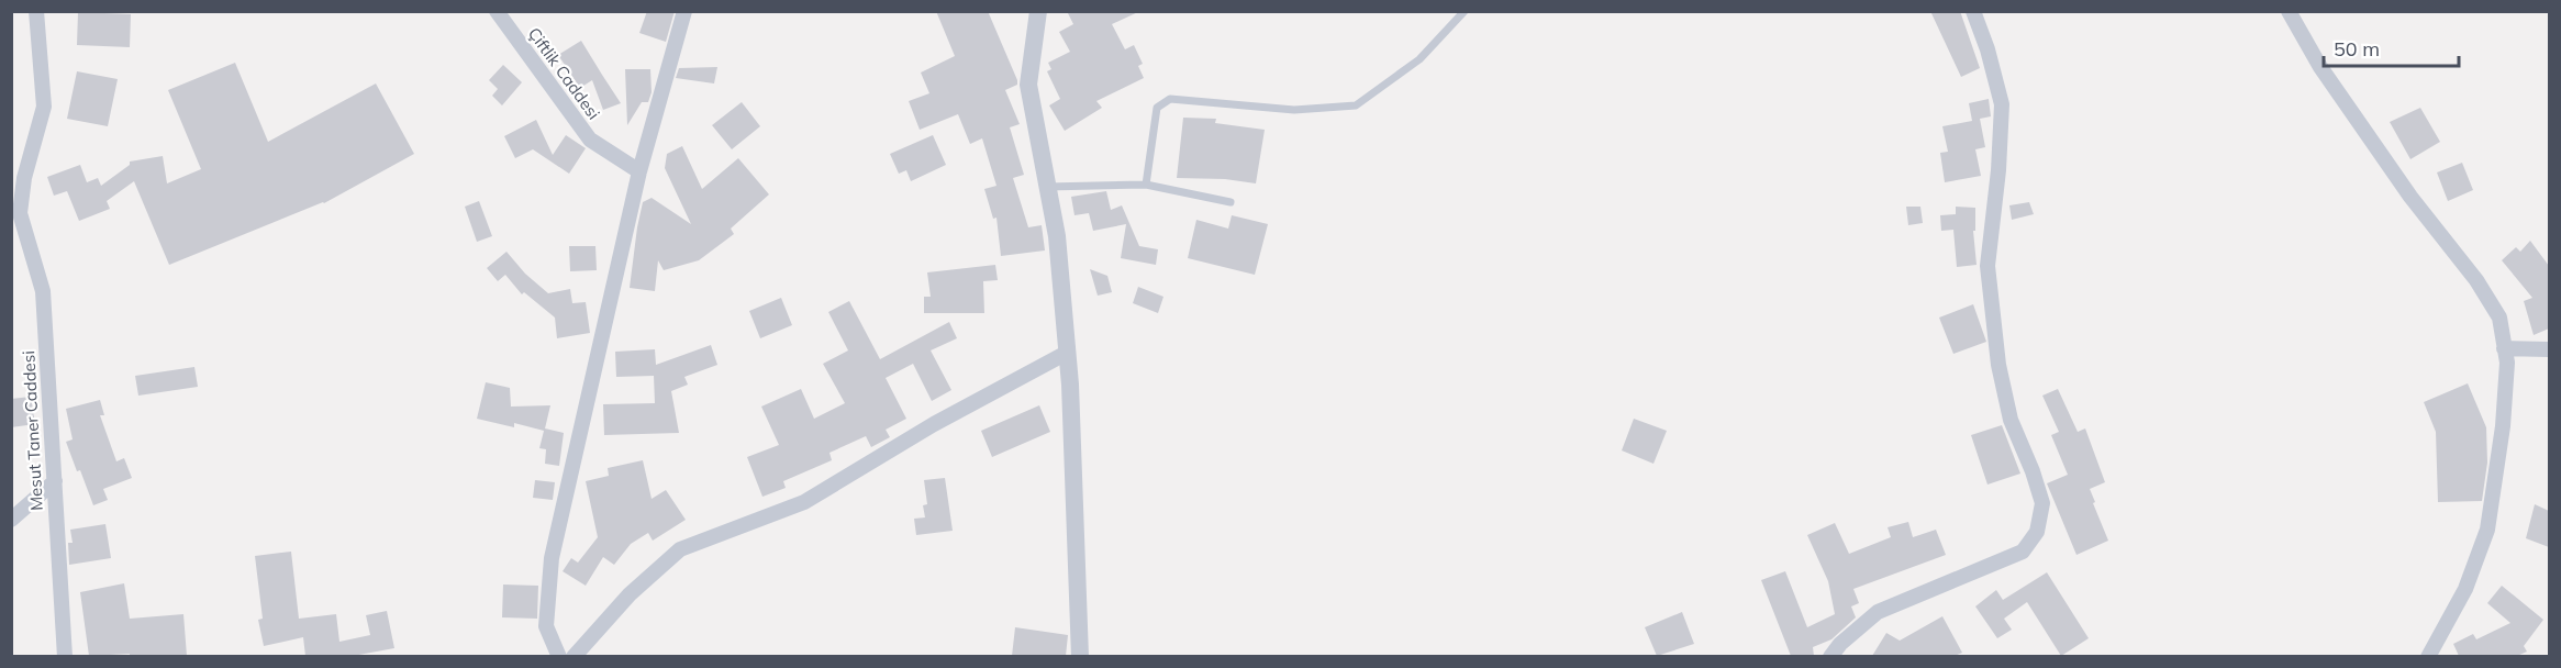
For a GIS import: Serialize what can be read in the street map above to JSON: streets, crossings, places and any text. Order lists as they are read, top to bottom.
{
  "streets": {
    "street": ["Çiftlik Caddesi", "Mesut Taner Caddesi"]
  },
  "scale_bar": "50 m"
}
